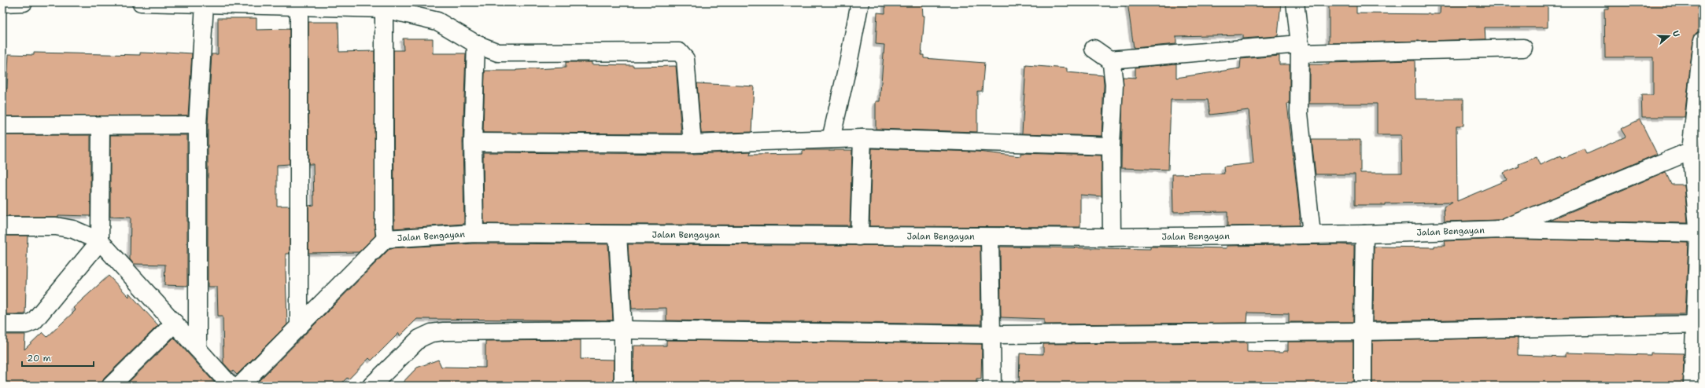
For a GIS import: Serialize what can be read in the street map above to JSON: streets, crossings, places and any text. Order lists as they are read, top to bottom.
{
  "streets": {
    "street": ["Jalan Bengayan"]
  },
  "scale_bar": "20 m",
  "north": "right"
}
